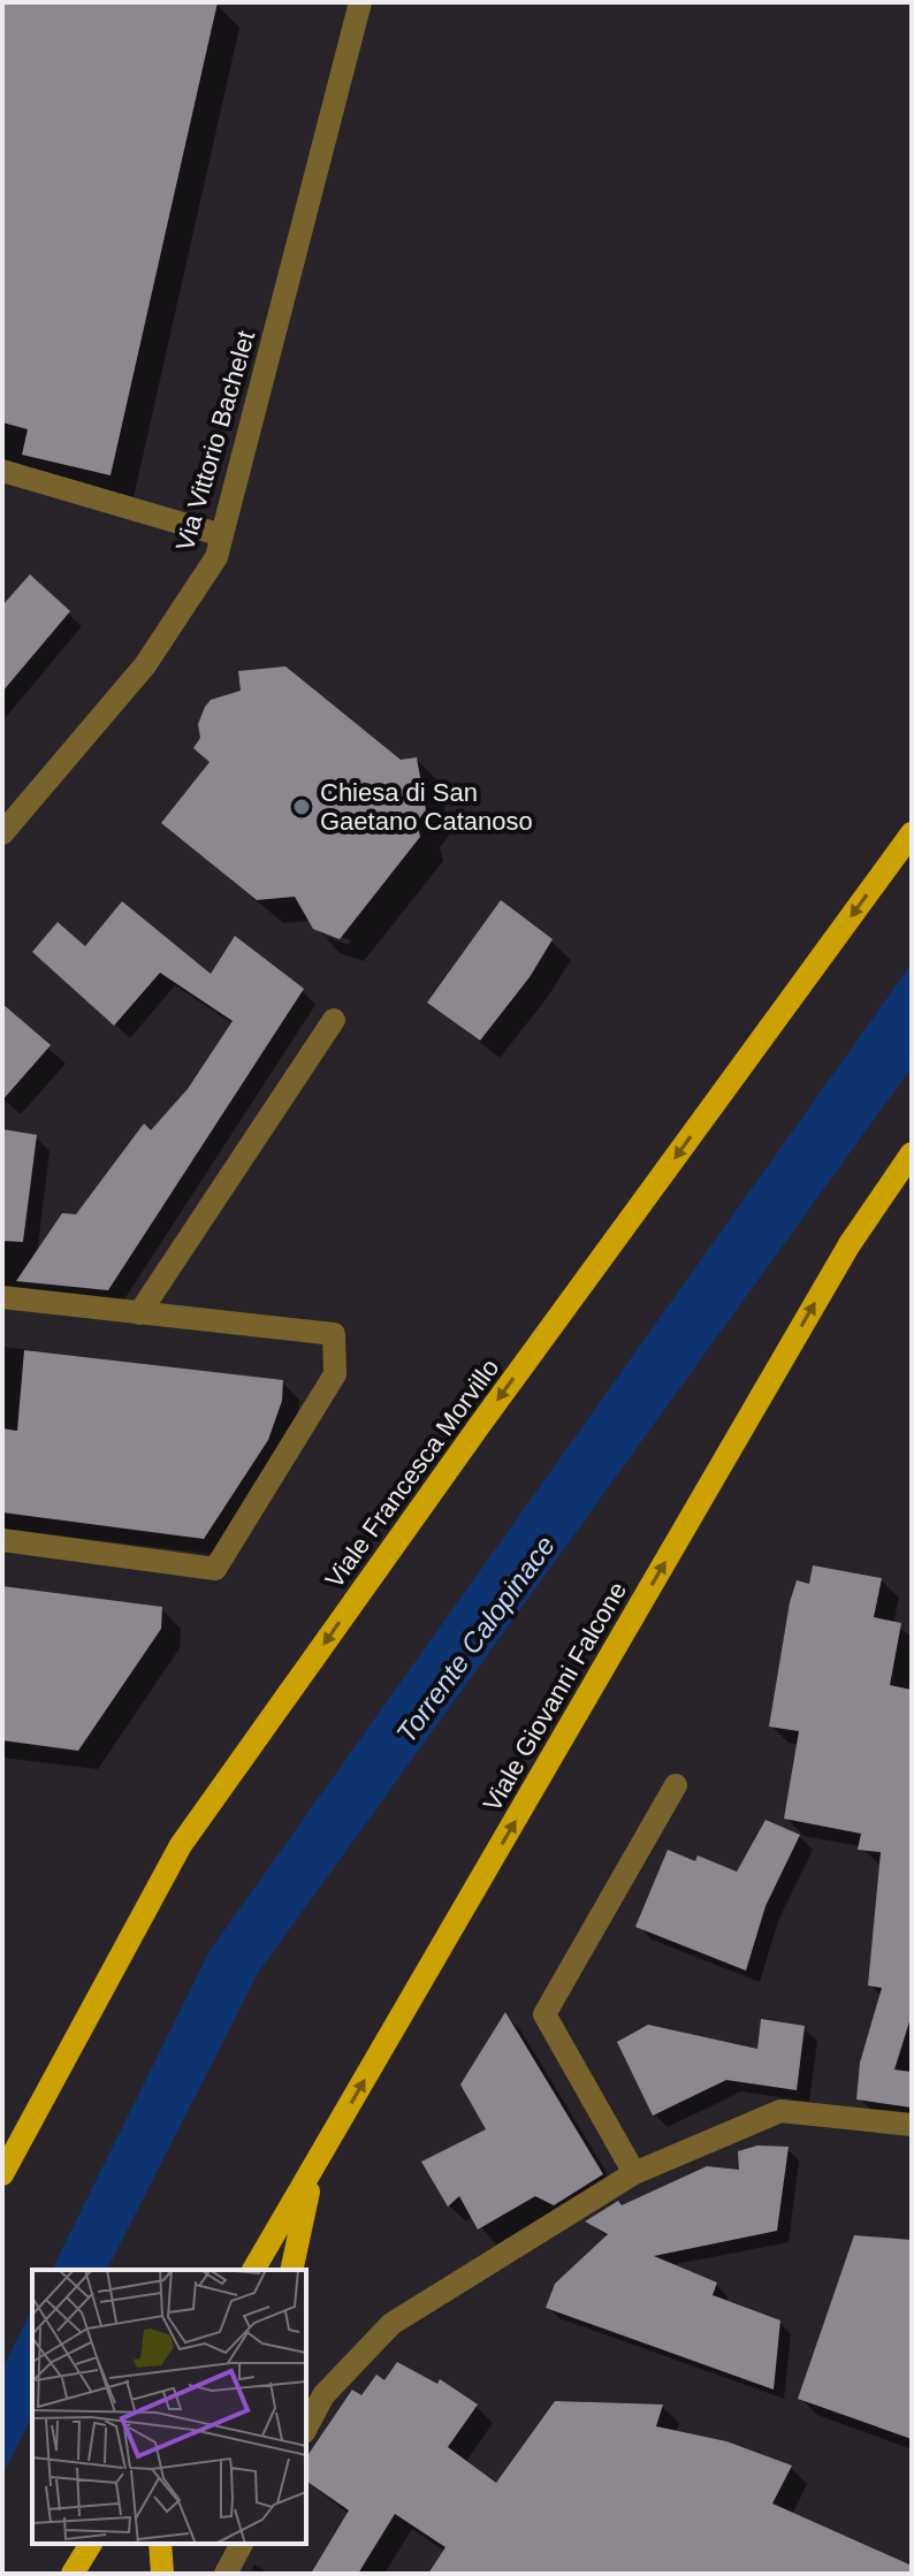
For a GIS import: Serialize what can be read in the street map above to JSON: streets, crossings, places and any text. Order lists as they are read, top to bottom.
{
  "streets": {
    "main road": ["Viale Francesca Morvillo", "Viale Giovanni Falcone"],
    "street": ["Via Vittorio Bachelet"]
  },
  "one_way": ["Viale Francesca Morvillo", "Viale Giovanni Falcone"],
  "water": ["Torrente Calopinace"],
  "places": ["Chiesa di San Gaetano Catanoso"]
}
